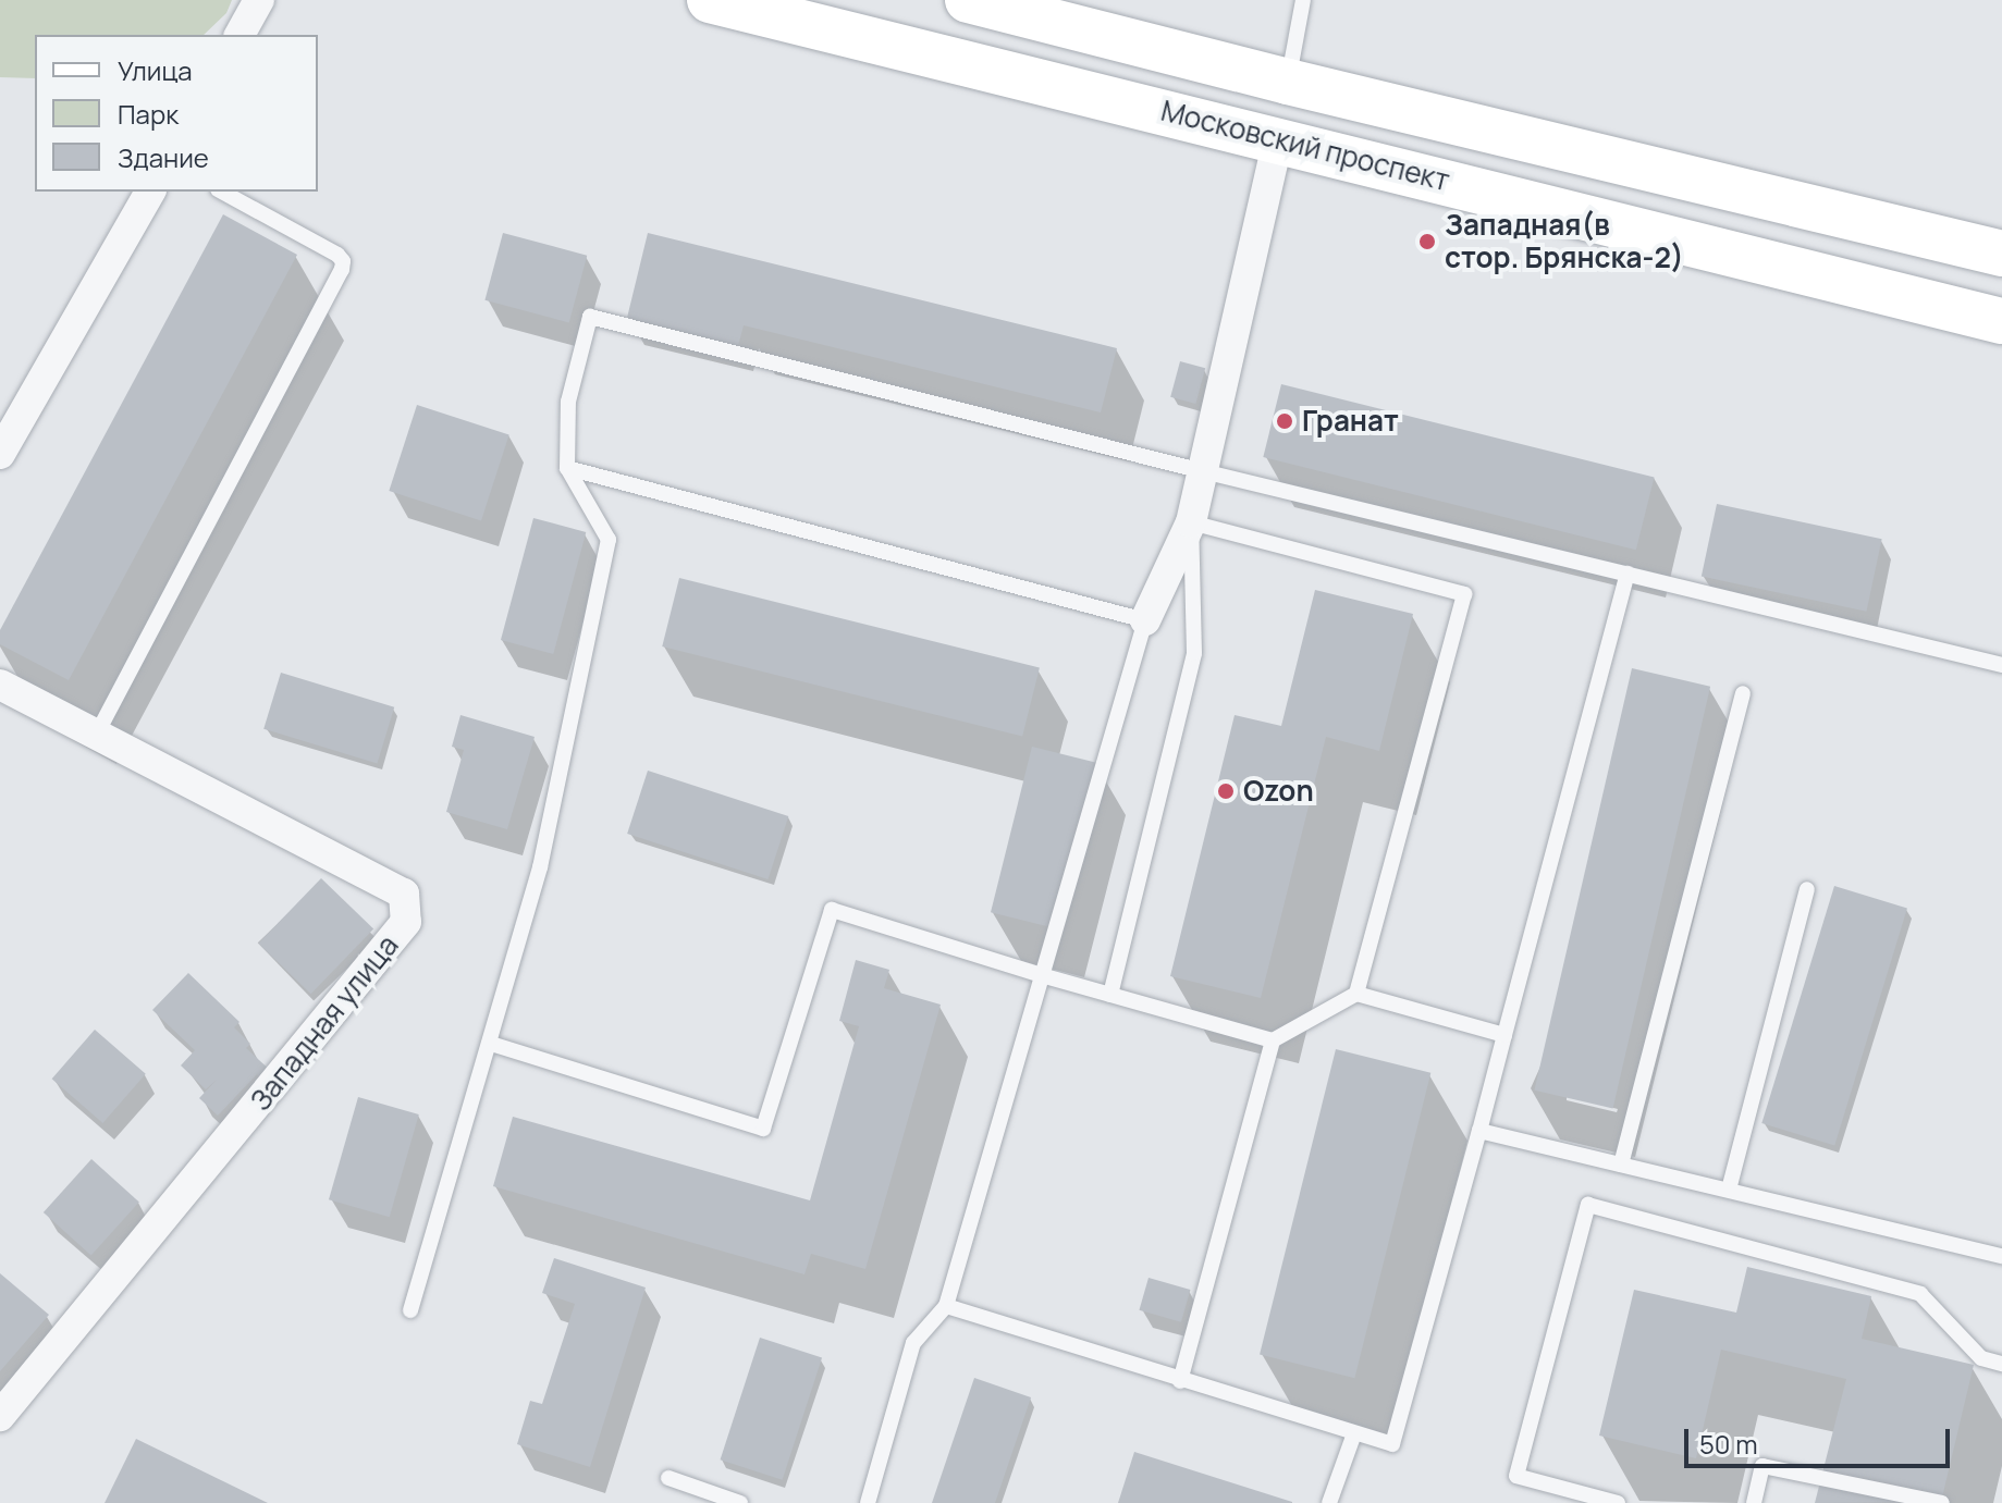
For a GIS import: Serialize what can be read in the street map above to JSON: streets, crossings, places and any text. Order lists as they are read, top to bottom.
{
  "streets": {
    "main road": ["Московский проспект"],
    "street": ["Западная улица"]
  },
  "places": ["Западная(в стор. Брянска-2)", "Гранат", "Ozon"],
  "legend": ["Улица", "Парк", "Здание"],
  "scale_bar": "50 m"
}
